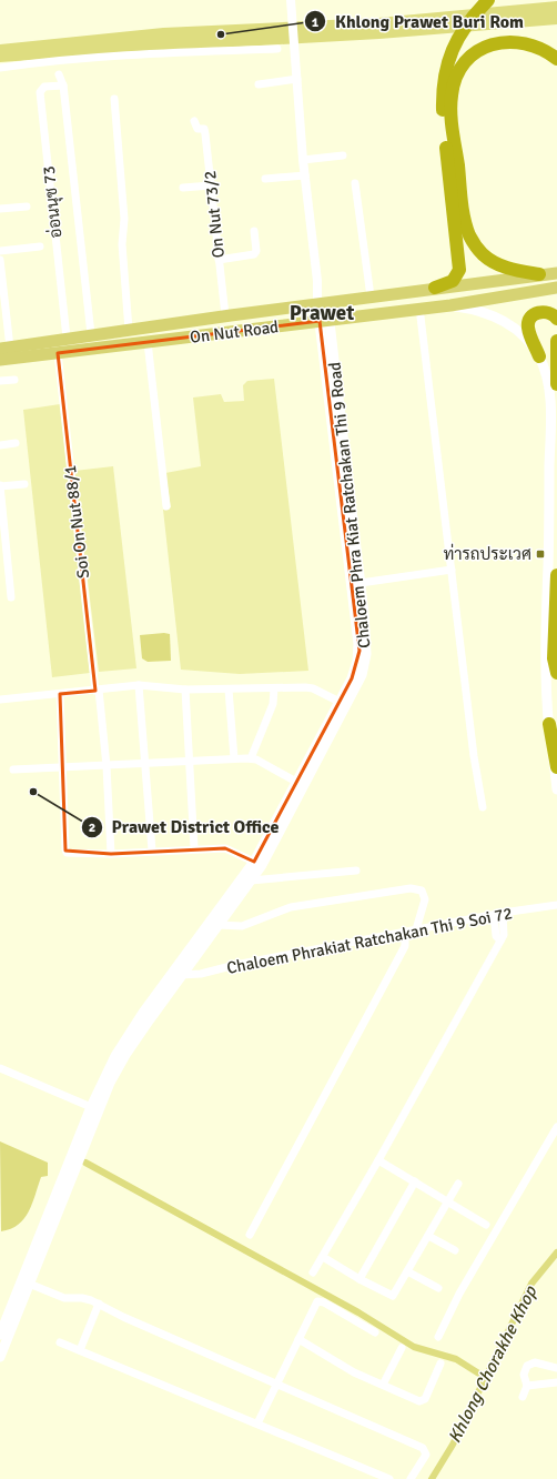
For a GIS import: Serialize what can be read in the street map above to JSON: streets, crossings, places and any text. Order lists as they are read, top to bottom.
{
  "streets": {
    "main road": ["On Nut Road", "Chaloem Phra Kiat Ratchakan Thi 9 Road"],
    "street": [
      "อ่อนนุช 73",
      "On Nut 73/2",
      "Soi On Nut 88/1",
      "Chaloem Phrakiat Ratchakan Thi 9 Soi 72"
    ]
  },
  "crossings": [
    ["อ่อนนุช 73", "On Nut Road"],
    ["On Nut 73/2", "On Nut Road"],
    ["On Nut Road", "Chaloem Phra Kiat Ratchakan Thi 9 Road"],
    ["On Nut Road", "Soi On Nut 88/1"],
    ["Chaloem Phra Kiat Ratchakan Thi 9 Road", "Chaloem Phrakiat Ratchakan Thi 9 Soi 72"]
  ],
  "districts": ["Prawet"],
  "water": ["Khlong Chorakhe Khop"],
  "places": {
    "other": ["Khlong Prawet Buri Rom", "Prawet District Office"],
    "transit": ["ท่ารถประเวศ"]
  }
}
